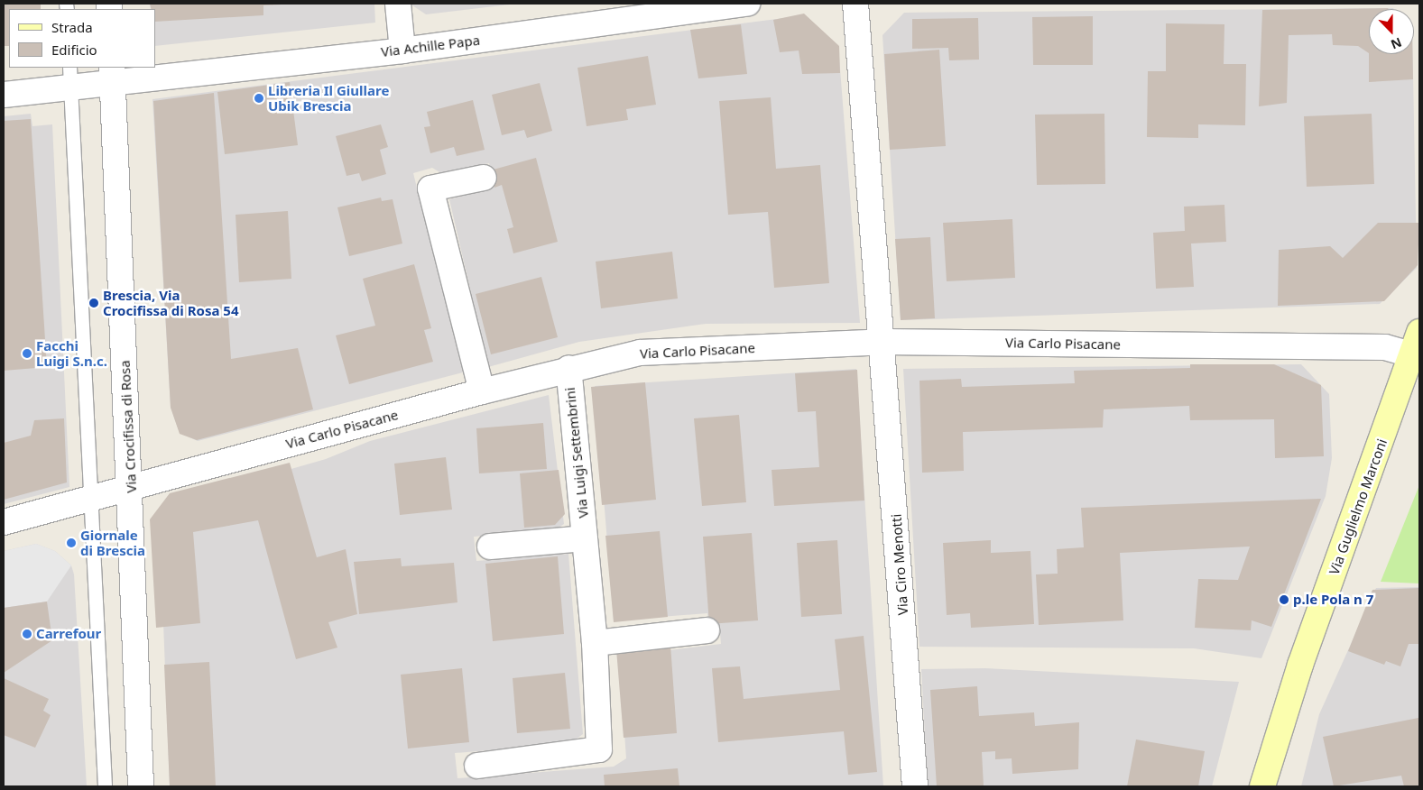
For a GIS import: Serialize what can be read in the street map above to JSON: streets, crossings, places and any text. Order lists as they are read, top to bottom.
{
  "streets": {
    "main road": ["Via Guglielmo Marconi"],
    "street": [
      "Via Achille Papa",
      "Via Carlo Pisacane",
      "Via Crocifissa di Rosa",
      "Via Luigi Settembrini",
      "Via Ciro Menotti"
    ]
  },
  "crossings": [
    ["Via Achille Papa", "Via Crocifissa di Rosa"],
    ["Via Carlo Pisacane", "Via Crocifissa di Rosa"],
    ["Via Carlo Pisacane", "Via Luigi Settembrini"],
    ["Via Carlo Pisacane", "Via Guglielmo Marconi"],
    ["Via Carlo Pisacane", "Via Ciro Menotti"]
  ],
  "places": [
    "Libreria Il Giullare Ubik Brescia",
    "Brescia, Via Crocifissa di Rosa 54",
    "Facchi Luigi S.n.c.",
    "Giornale di Brescia",
    "p.le Pola n 7",
    "Carrefour"
  ],
  "legend": ["Strada", "Edificio"],
  "north": "bottom"
}
